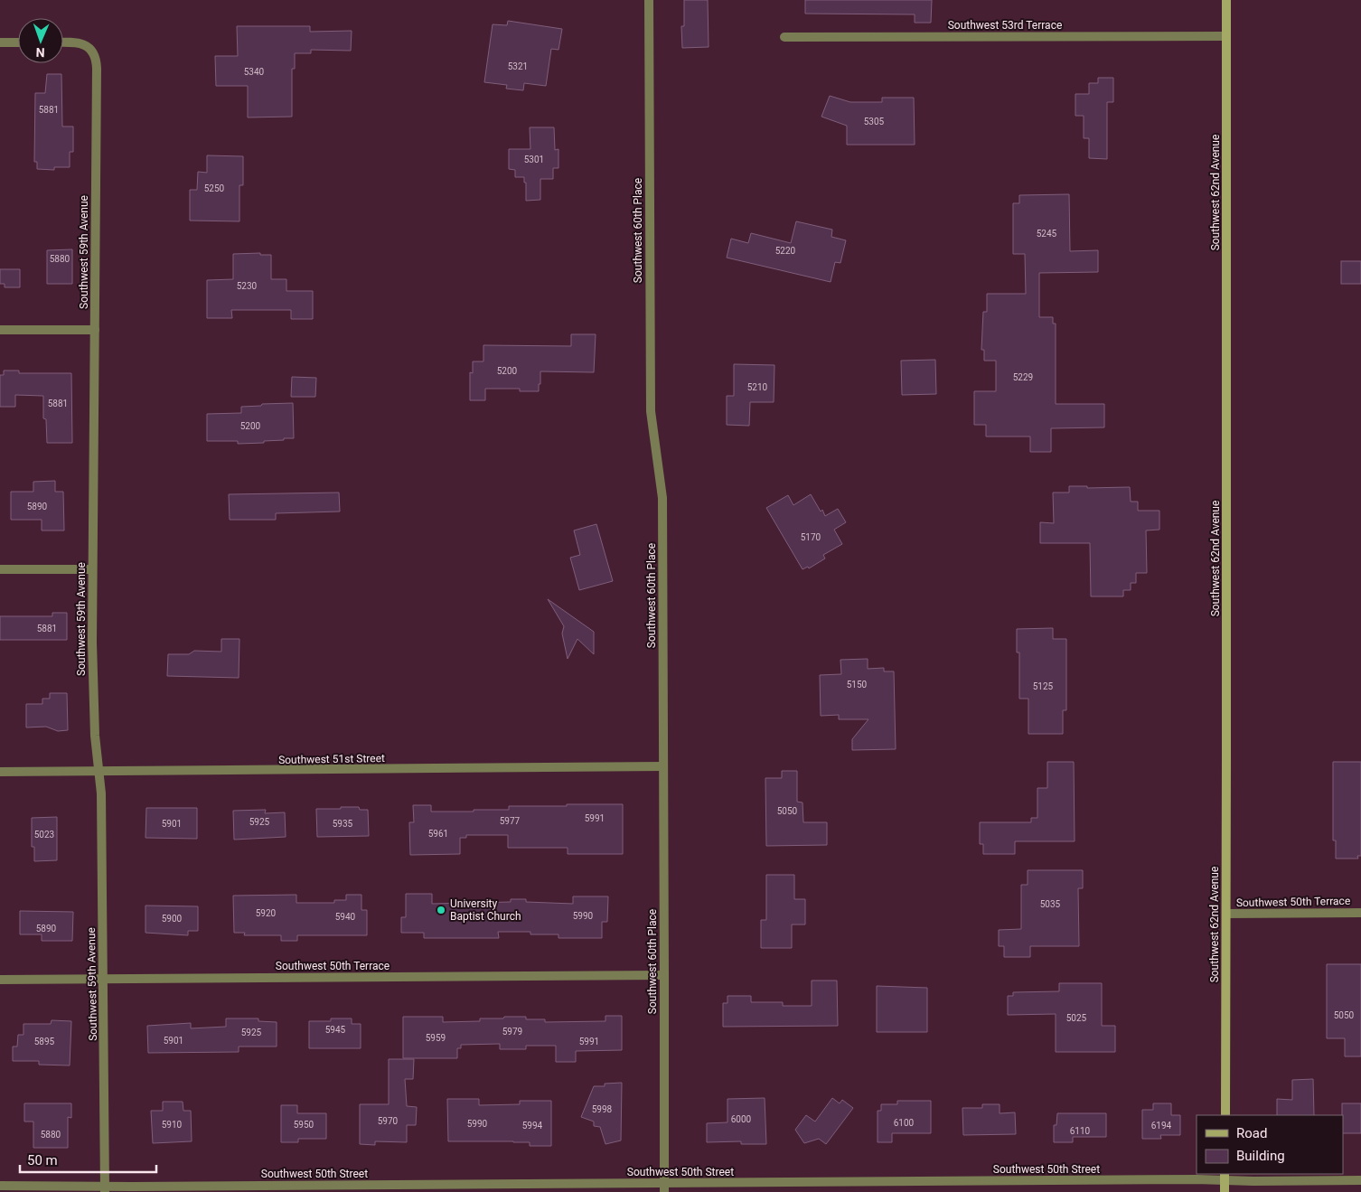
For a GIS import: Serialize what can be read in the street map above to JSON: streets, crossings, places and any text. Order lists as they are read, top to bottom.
{
  "streets": {
    "street": [
      "Southwest 53rd Terrace",
      "Southwest 62nd Avenue",
      "Southwest 60th Place",
      "Southwest 59th Avenue",
      "Southwest 51st Street",
      "Southwest 50th Terrace",
      "Southwest 50th Street"
    ]
  },
  "crossings": [
    ["Southwest 53rd Terrace", "Southwest 62nd Avenue"],
    ["Southwest 62nd Avenue", "Southwest 50th Terrace"],
    ["Southwest 60th Place", "Southwest 51st Street"],
    ["Southwest 60th Place", "Southwest 50th Terrace"],
    ["Southwest 60th Place", "Southwest 50th Street"],
    ["Southwest 59th Avenue", "Southwest 51st Street"],
    ["Southwest 59th Avenue", "Southwest 50th Terrace"],
    ["Southwest 59th Avenue", "Southwest 50th Street"]
  ],
  "places": ["University Baptist Church"],
  "house_numbers": [
    "5321",
    "5340",
    "5881",
    "5305",
    "5301",
    "5250",
    "5245",
    "5220",
    "5880",
    "5230",
    "5200",
    "5229",
    "5210",
    "5881",
    "5200",
    "5890",
    "5170",
    "5881",
    "5150",
    "5125",
    "5050",
    "5991",
    "5977",
    "5925",
    "5901",
    "5935",
    "5961",
    "5023",
    "5035",
    "5920",
    "5990",
    "5940",
    "5900",
    "5890",
    "5050",
    "5025",
    "5945",
    "5979",
    "5925",
    "5959",
    "5901",
    "5895",
    "5991",
    "5998",
    "6000",
    "5970",
    "6100",
    "5990",
    "5910",
    "5950",
    "5994",
    "6194",
    "6110",
    "5880"
  ],
  "legend": ["Road", "Building"],
  "scale_bar": "50 m",
  "north": "bottom"
}
